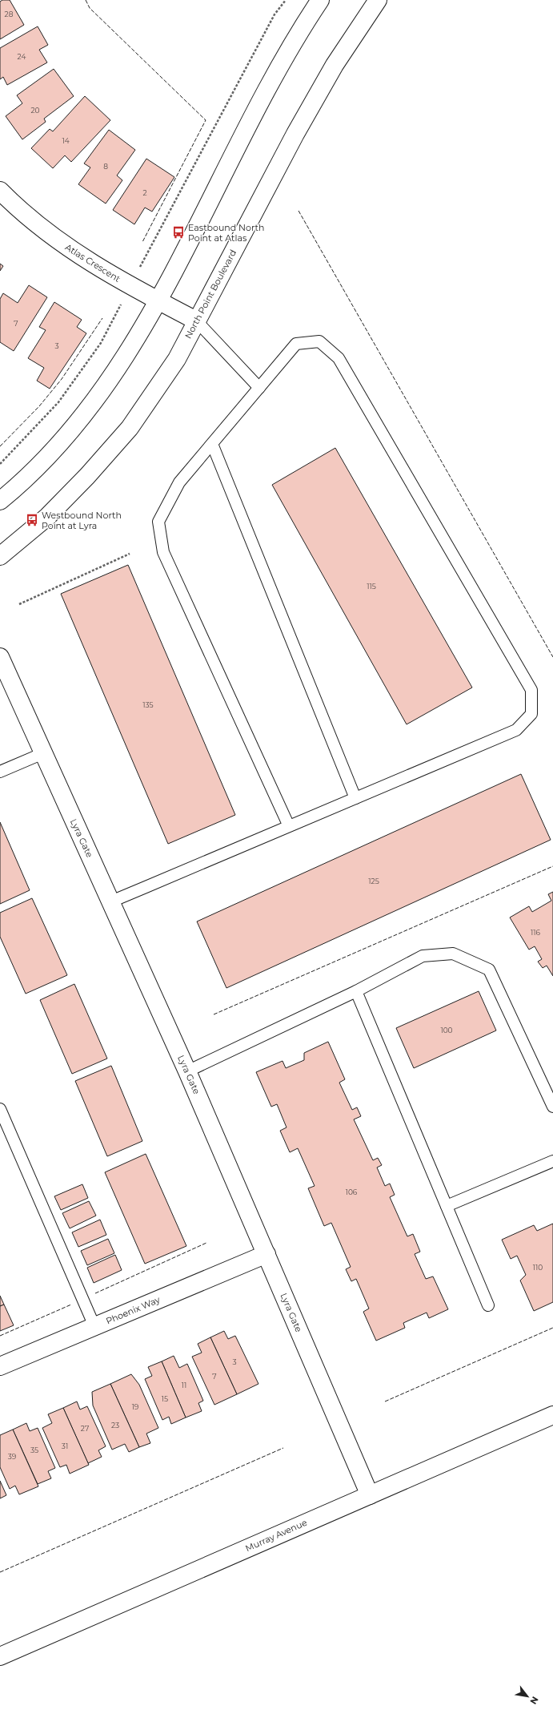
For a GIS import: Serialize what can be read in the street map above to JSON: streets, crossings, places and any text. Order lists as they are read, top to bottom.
{
  "streets": {
    "street": [
      "Atlas Crescent",
      "North Point Boulevard",
      "Lyra Gate",
      "Phoenix Way",
      "Murray Avenue"
    ]
  },
  "crossings": [
    ["Atlas Crescent", "North Point Boulevard"],
    ["Lyra Gate", "Phoenix Way"],
    ["Lyra Gate", "Murray Avenue"]
  ],
  "places": {
    "bus stop": ["Eastbound North Point at Atlas", "Westbound North Point at Lyra"]
  },
  "house_numbers": [
    "28",
    "24",
    "20",
    "14",
    "8",
    "2",
    "7",
    "3",
    "115",
    "135",
    "125",
    "116",
    "100",
    "106",
    "110",
    "3",
    "7",
    "11",
    "15",
    "19",
    "23",
    "27",
    "31",
    "35",
    "39"
  ],
  "north": "bottom right"
}
